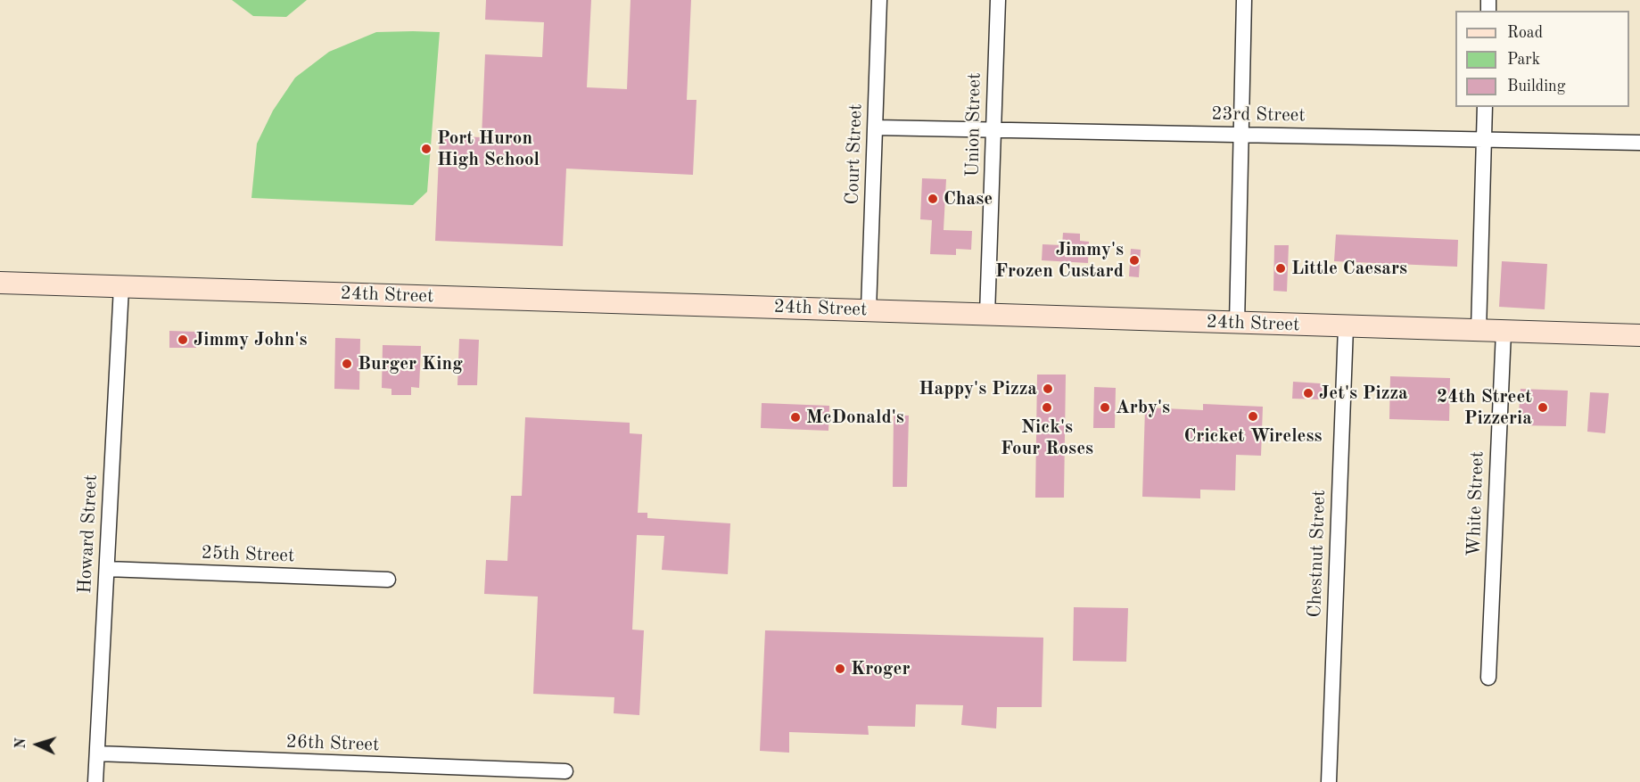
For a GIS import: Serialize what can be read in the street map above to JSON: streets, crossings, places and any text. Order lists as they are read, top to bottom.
{
  "streets": {
    "street": [
      "23rd Street",
      "Union Street",
      "Court Street",
      "24th Street",
      "White Street",
      "Howard Street",
      "Chestnut Street",
      "25th Street",
      "26th Street"
    ]
  },
  "crossings": [
    ["23rd Street", "Union Street"],
    ["23rd Street", "Court Street"],
    ["Union Street", "24th Street"],
    ["Court Street", "24th Street"],
    ["24th Street", "White Street"],
    ["24th Street", "Howard Street"],
    ["24th Street", "Chestnut Street"],
    ["Howard Street", "25th Street"],
    ["Howard Street", "26th Street"]
  ],
  "places": [
    "Port Huron High School",
    "Chase",
    "Jimmy's Frozen Custard",
    "Little Caesars",
    "Jimmy John's",
    "Burger King",
    "Happy's Pizza",
    "Jet's Pizza",
    "Nick's Four Roses",
    "Arby's",
    "24th Street Pizzeria",
    "Cricket Wireless",
    "McDonald's",
    "Kroger"
  ],
  "legend": ["Road", "Park", "Building"],
  "north": "left"
}
